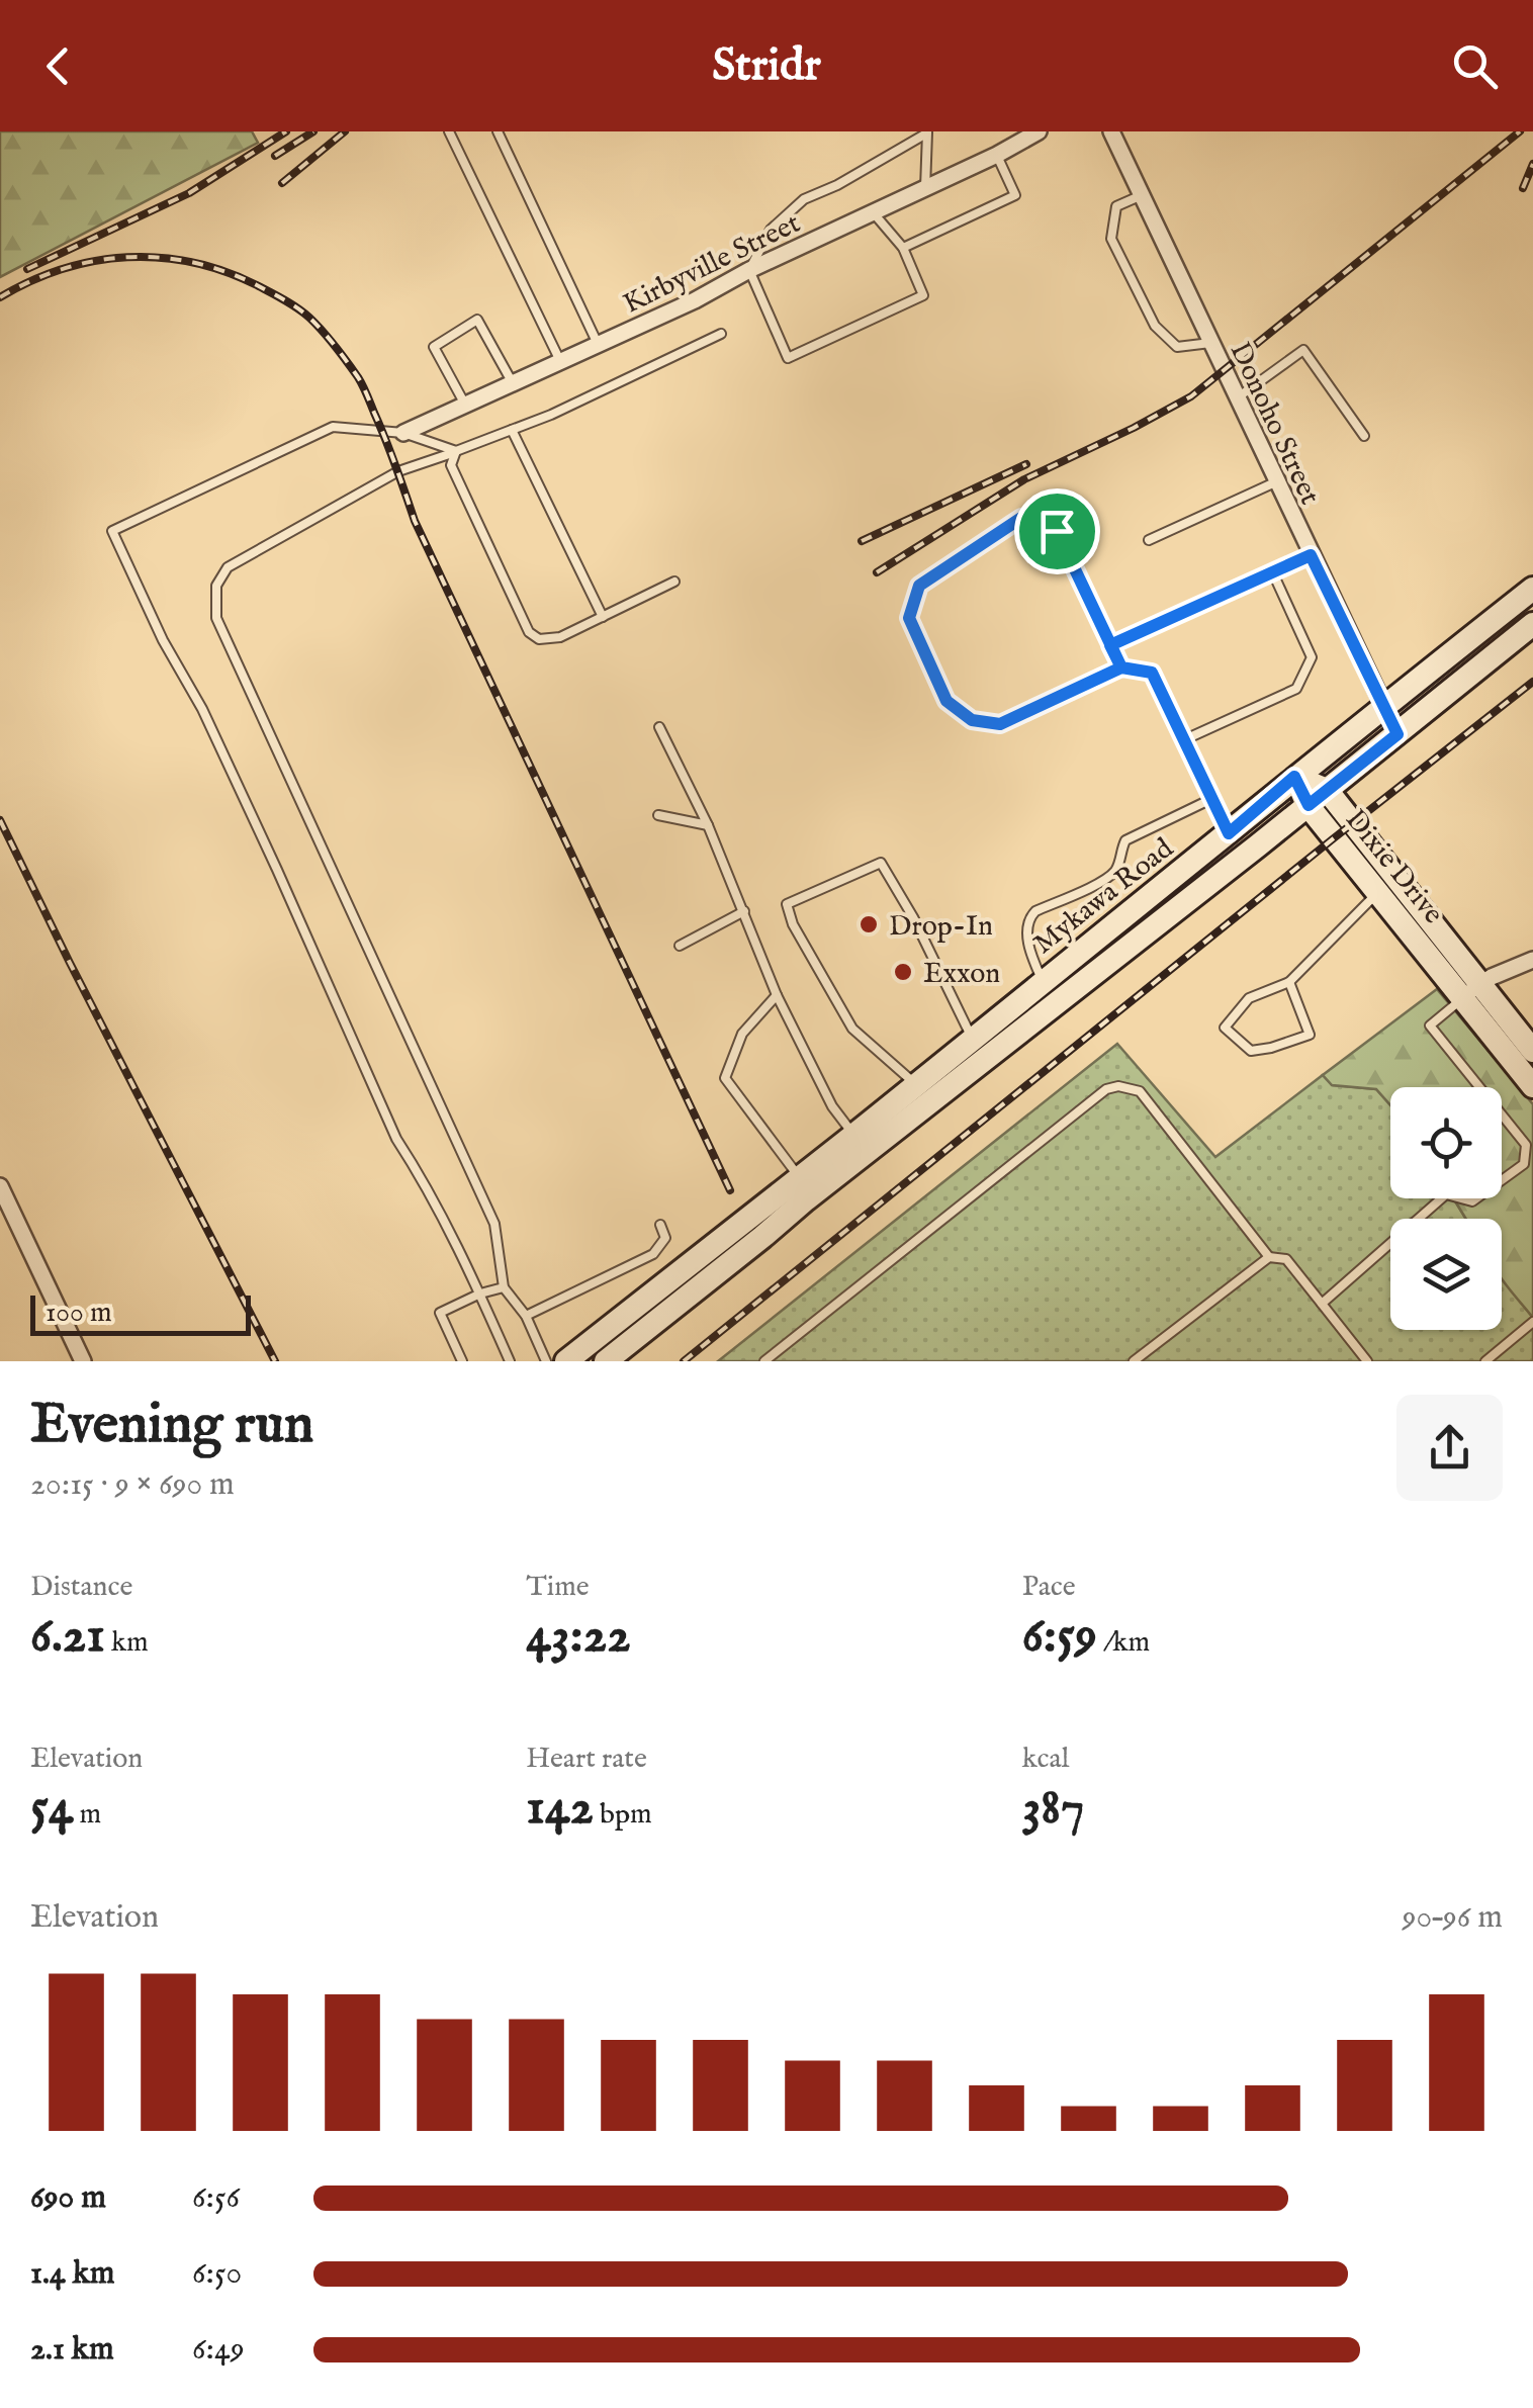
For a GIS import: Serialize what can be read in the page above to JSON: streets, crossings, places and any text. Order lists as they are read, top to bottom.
{
  "streets": {
    "main road": ["Dixie Drive", "Mykawa Road"],
    "street": ["Kirbyville Street", "Donoho Street"]
  },
  "crossings": [
    ["Donoho Street", "Mykawa Road"],
    ["Dixie Drive", "Mykawa Road"]
  ],
  "places": ["Drop-In", "Exxon"],
  "scale_bar": "100 m",
  "page": {
    "header": "Stridr",
    "scale": "100 m",
    "heading": ["Evening run", "20:15 · 9 × 690 m"],
    "stats": [
      ["Distance", "6.21 km"],
      ["Time", "43:22"],
      ["Pace", "6:59 /km"],
      ["Elevation", "54 m"],
      ["Heart rate", "142 bpm"],
      ["kcal", "387"]
    ],
    "chart": ["Elevation", "90–96 m"],
    "list": [
      {
        "name": "690 m",
        "note": "6:56"
      },
      {
        "name": "1.4 km",
        "note": "6:50"
      },
      {
        "name": "2.1 km",
        "note": "6:49"
      }
    ]
  }
}
